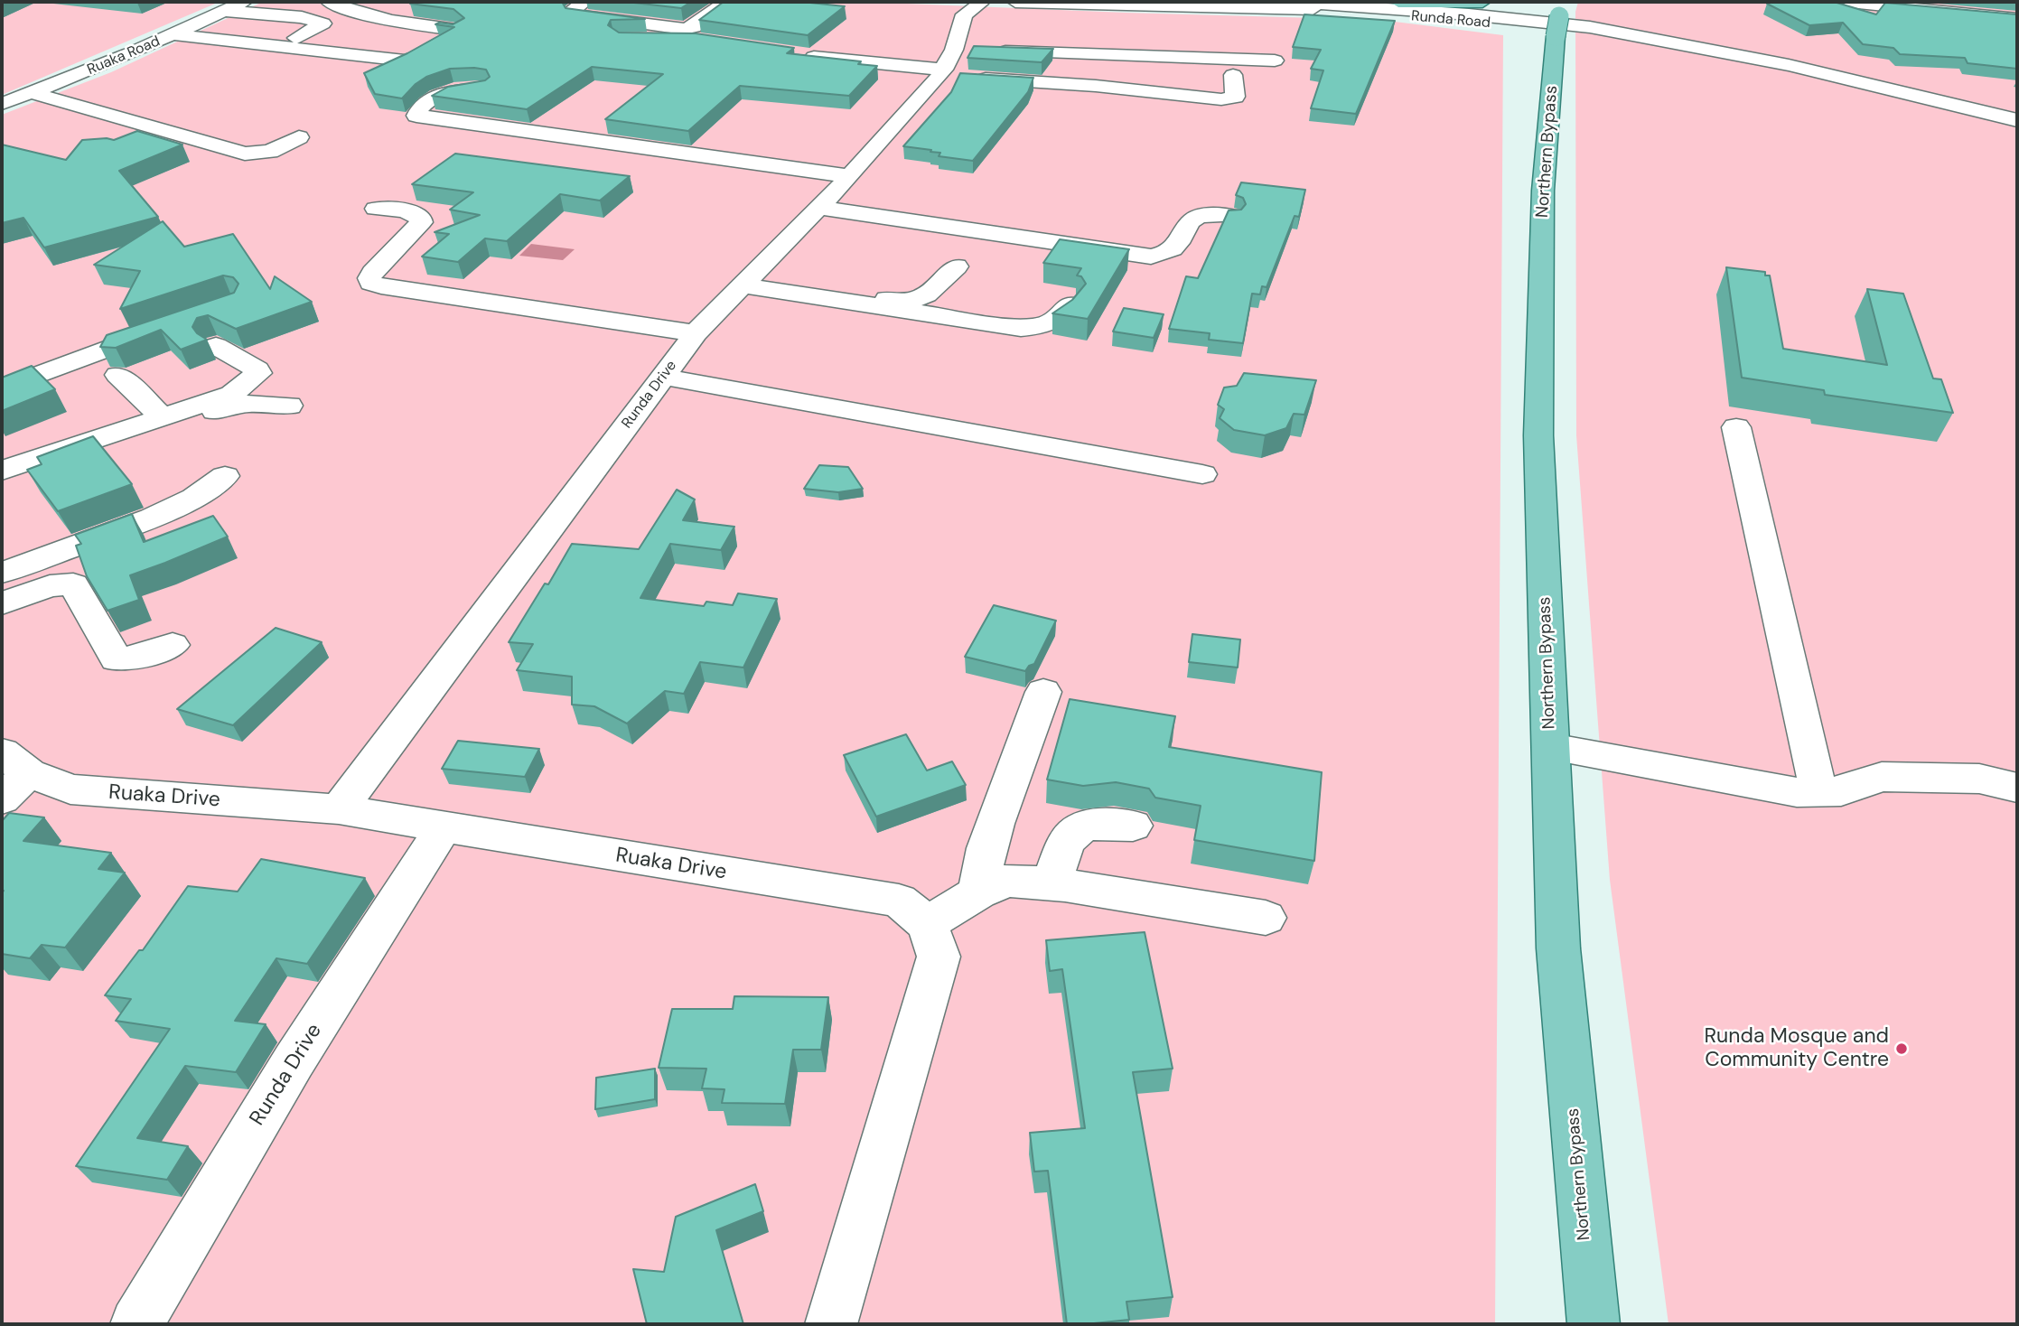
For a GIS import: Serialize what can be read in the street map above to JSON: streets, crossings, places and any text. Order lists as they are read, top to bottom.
{
  "streets": {
    "main road": ["Northern Bypass"],
    "street": [
      "Runda Road",
      "Ruaka Road",
      "Runda Drive",
      "Ruaka Drive"
    ]
  },
  "crossings": [
    ["Runda Drive", "Ruaka Drive"]
  ],
  "places": ["Runda Mosque and Community Centre"]
}
